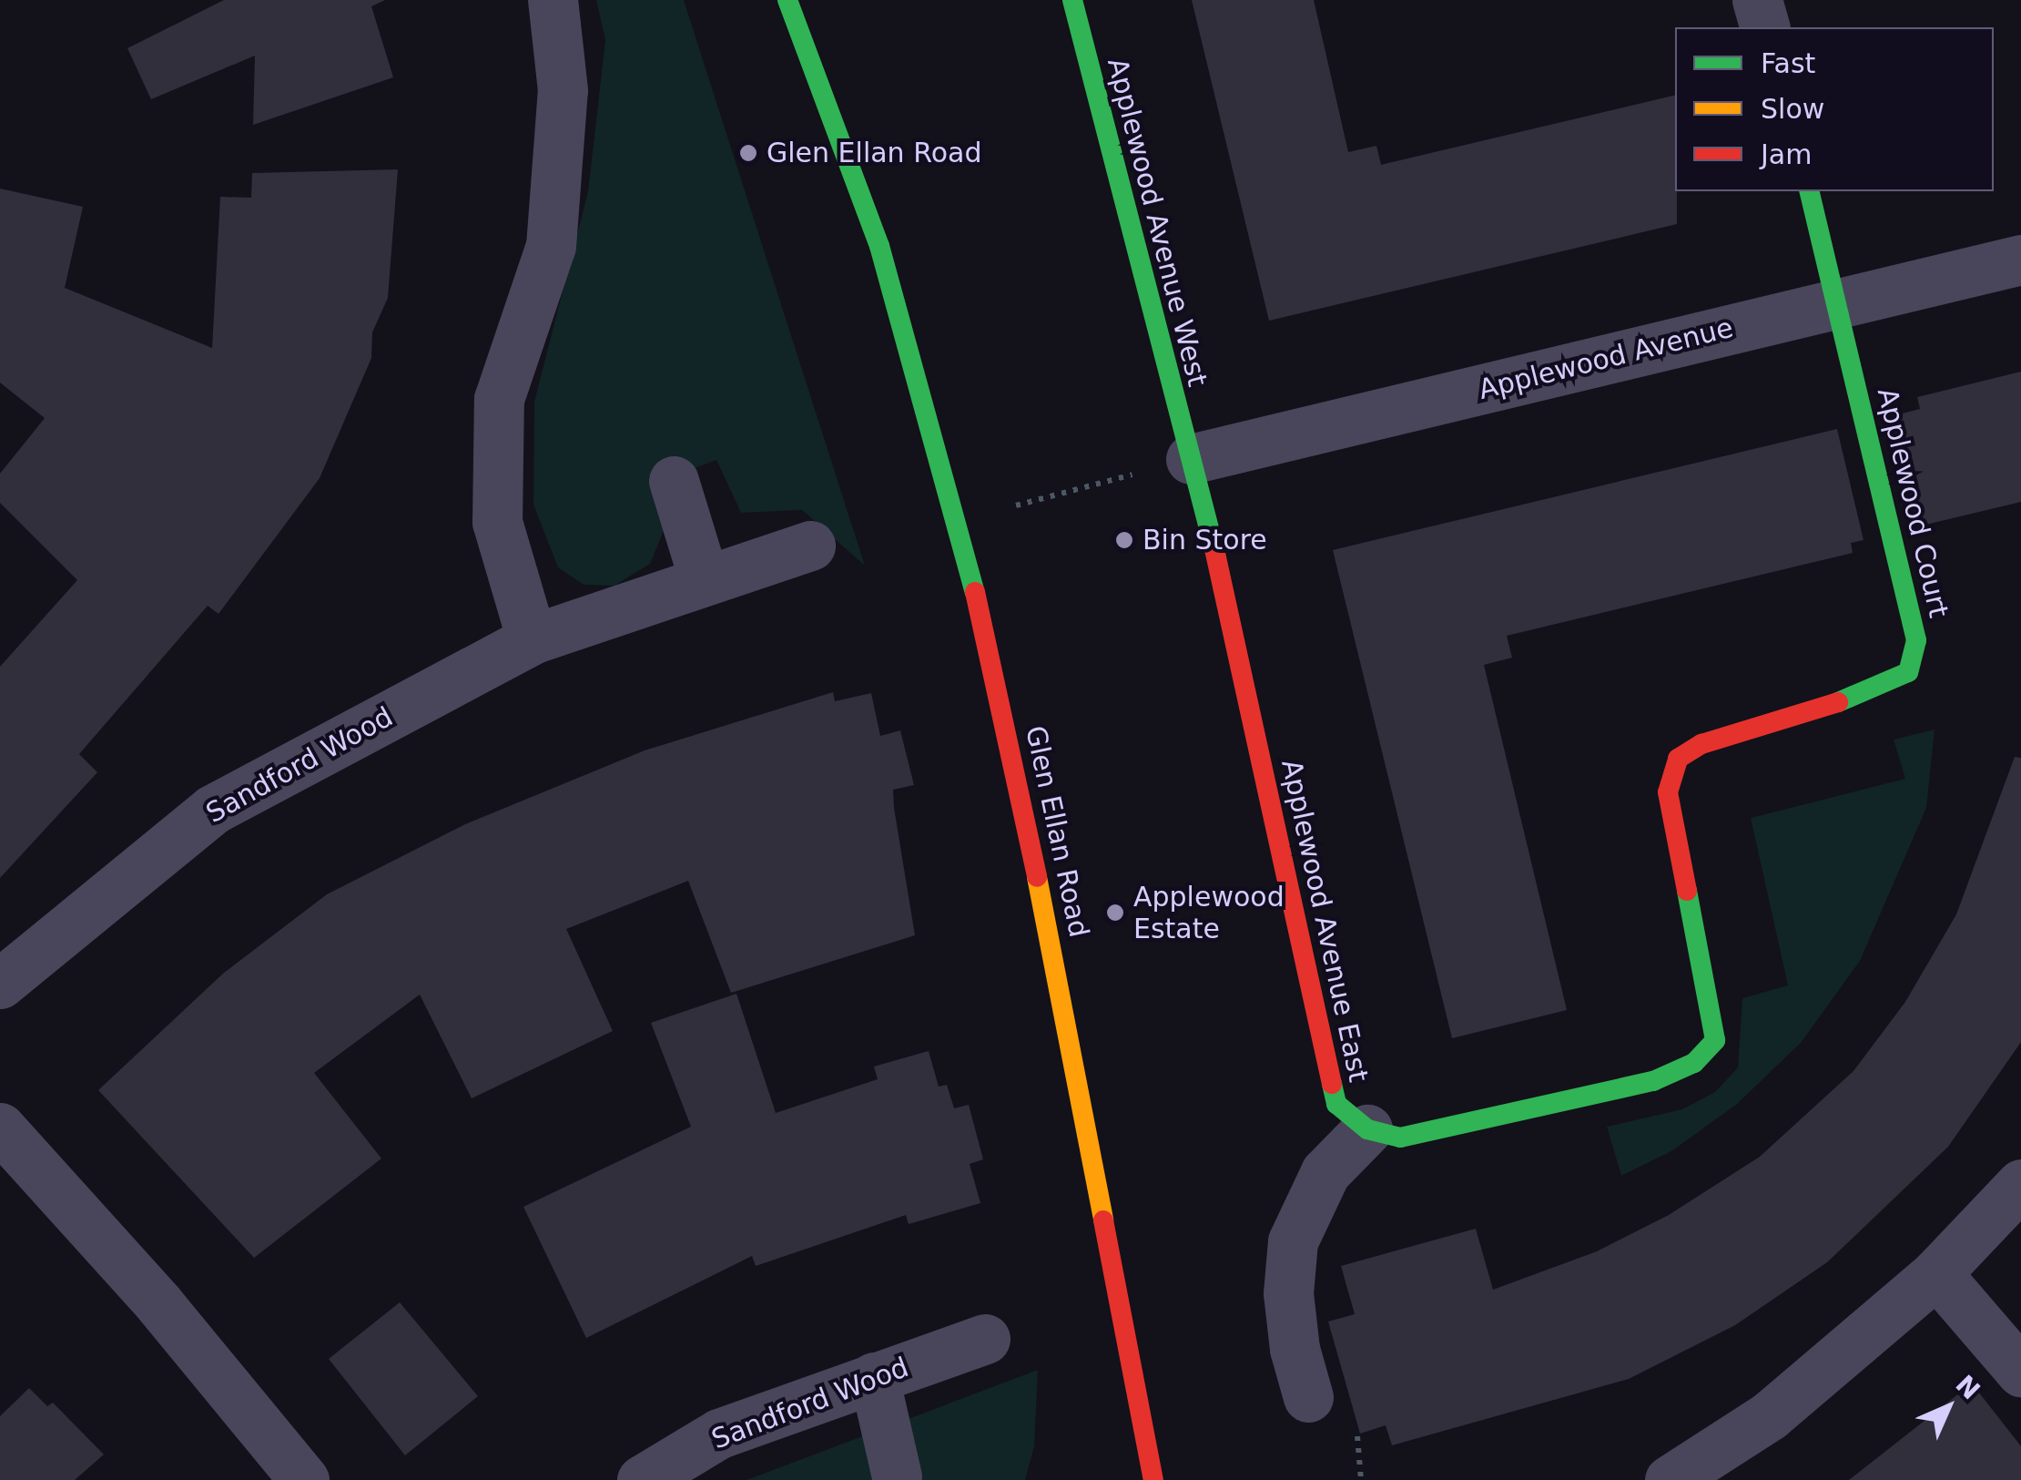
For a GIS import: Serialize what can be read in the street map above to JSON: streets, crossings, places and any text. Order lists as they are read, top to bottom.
{
  "streets": {
    "street": [
      "Applewood Avenue West",
      "Applewood Avenue",
      "Applewood Court",
      "Sandford Wood",
      "Glen Ellan Road",
      "Applewood Avenue East"
    ]
  },
  "crossings": [
    ["Applewood Avenue West", "Applewood Avenue"],
    ["Applewood Avenue West", "Applewood Avenue East"],
    ["Applewood Avenue", "Applewood Court"],
    ["Applewood Avenue", "Applewood Avenue East"],
    ["Applewood Court", "Applewood Avenue East"]
  ],
  "places": ["Glen Ellan Road", "Bin Store", "Applewood Estate"],
  "legend": ["Fast", "Slow", "Jam"],
  "north": "top right"
}
